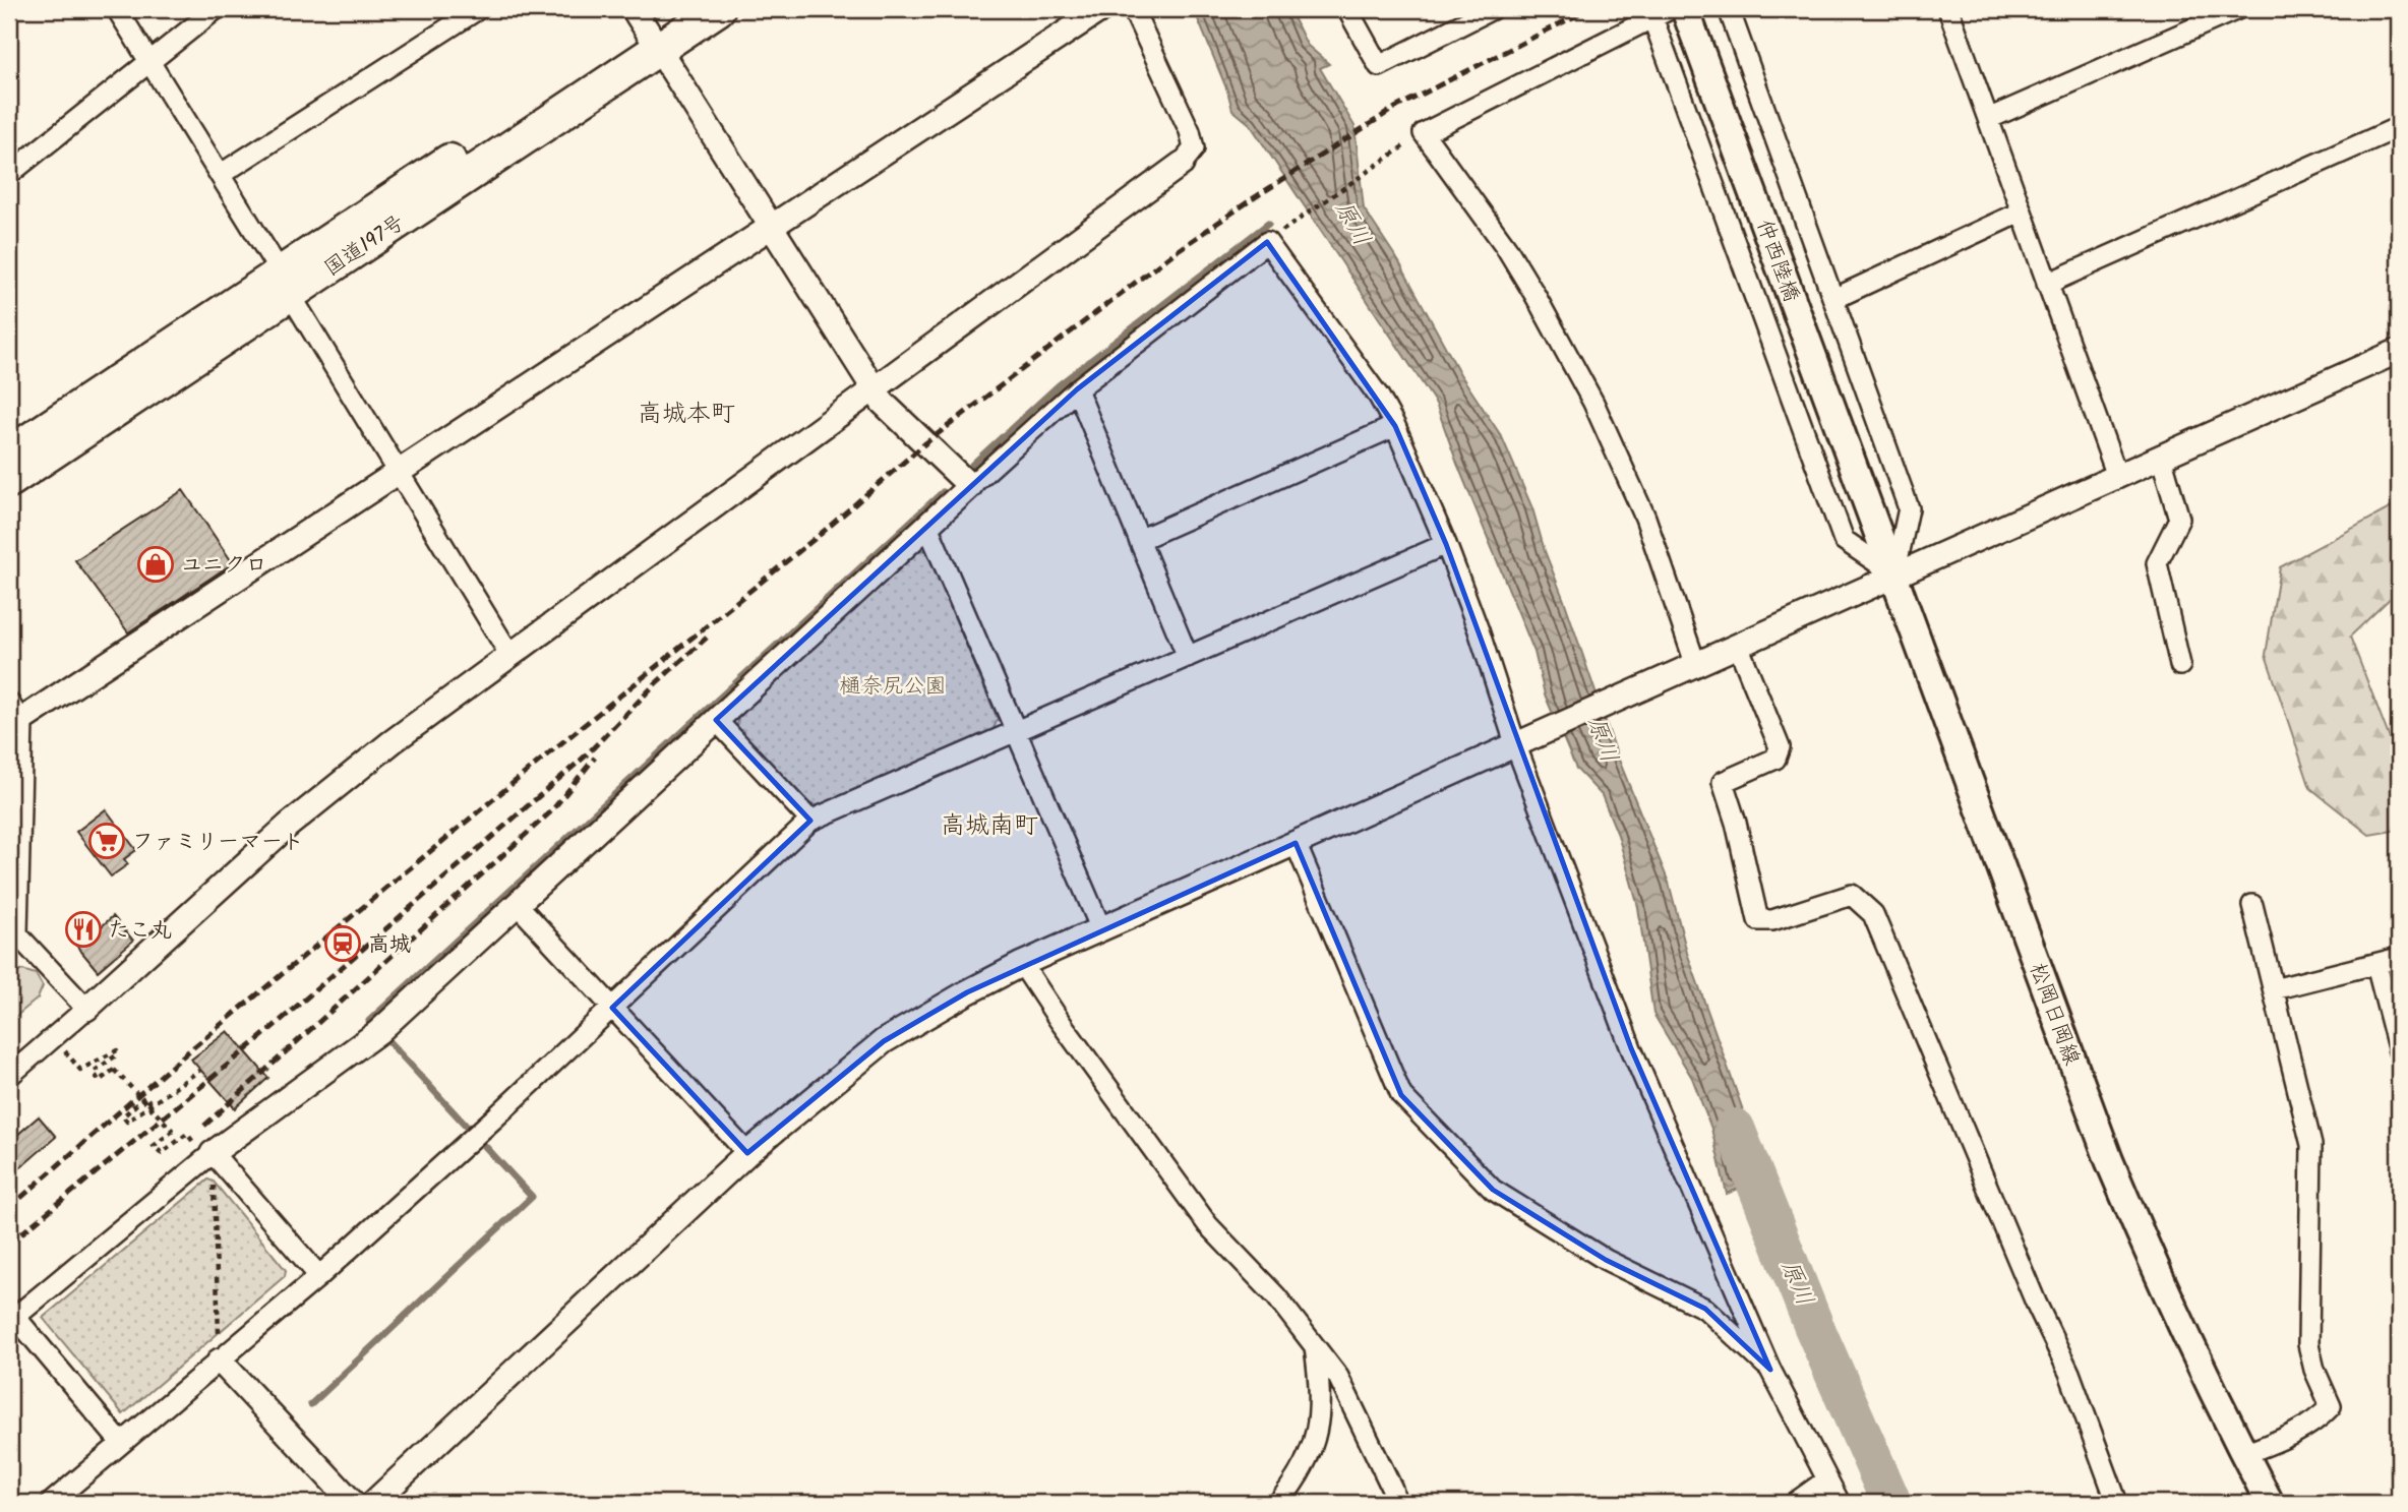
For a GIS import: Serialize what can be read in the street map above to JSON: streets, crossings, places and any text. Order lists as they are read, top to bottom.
{
  "streets": {
    "highway": ["国道197号"],
    "main road": ["仲西陸橋", "松岡日岡線"]
  },
  "crossings": [
    ["仲西陸橋", "松岡日岡線"]
  ],
  "districts": ["高城本町", "高城南町"],
  "water": ["原川"],
  "parks": ["樋奈尻公園"],
  "places": {
    "shop": ["ユニクロ"],
    "supermarket": ["ファミリーマート"],
    "restaurant": ["たこ丸"],
    "station": ["高城"]
  }
}
